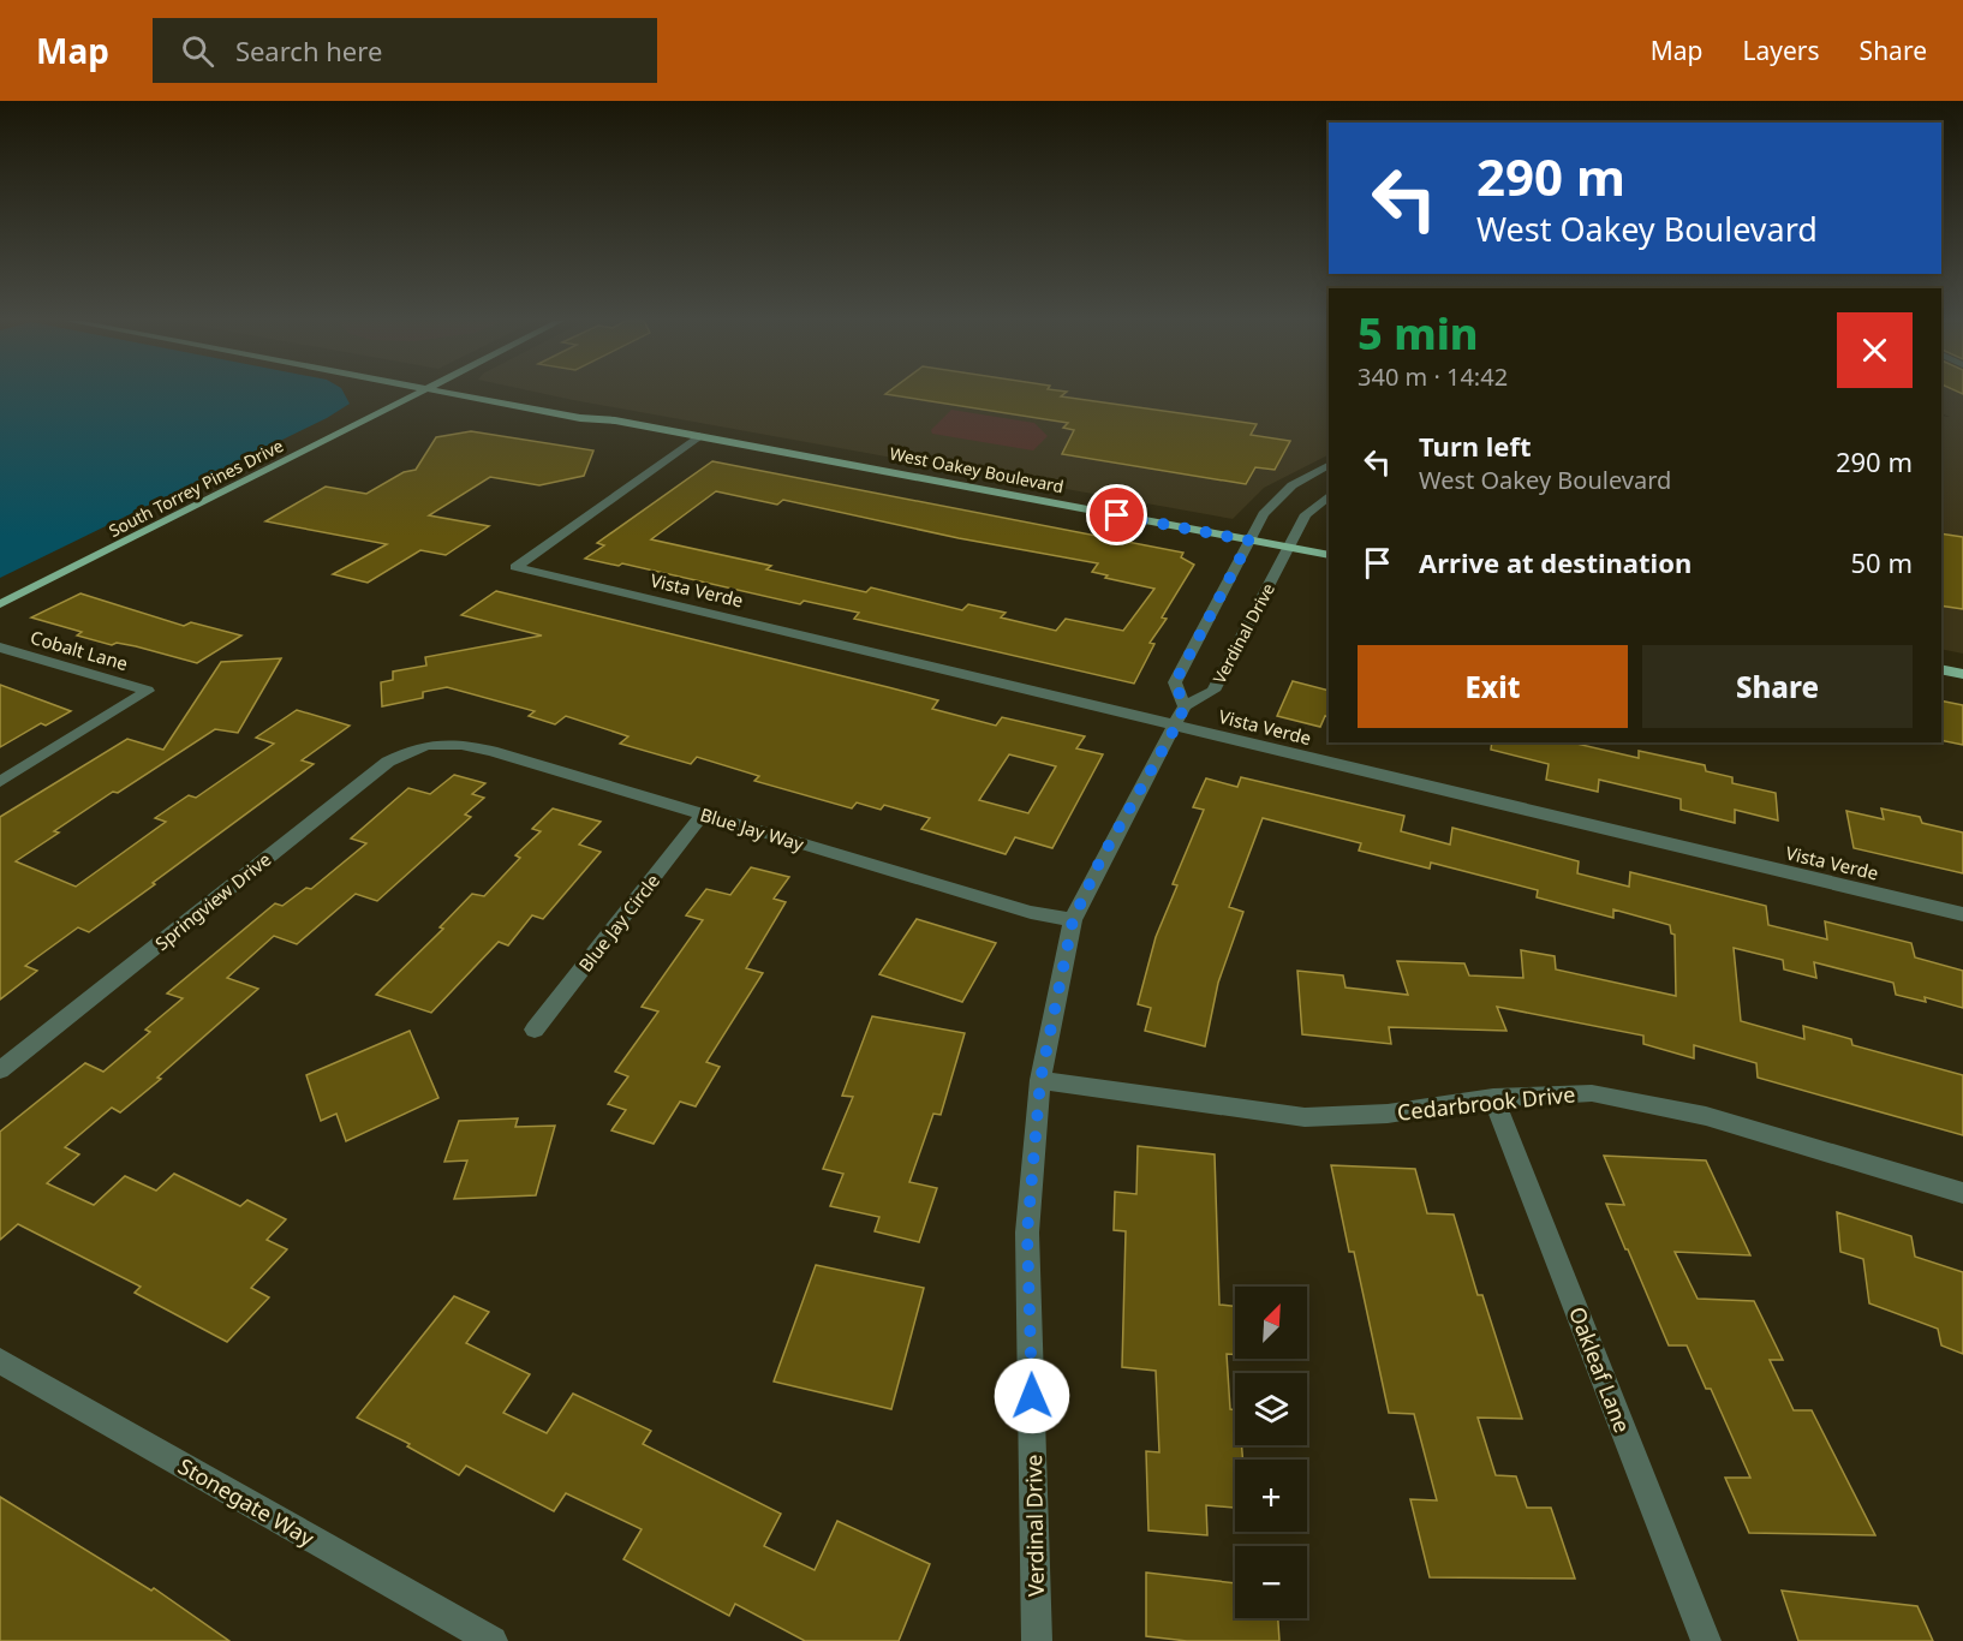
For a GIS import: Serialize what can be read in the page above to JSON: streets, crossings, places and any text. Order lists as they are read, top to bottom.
{
  "streets": {
    "main road": ["West Oakey Boulevard", "South Torrey Pines Drive"],
    "street": [
      "Vista Verde",
      "Verdinal Drive",
      "Cobalt Lane",
      "Blue Jay Way",
      "Springview Drive",
      "Blue Jay Circle",
      "Cedarbrook Drive",
      "Oakleaf Lane",
      "Stonegate Way"
    ]
  },
  "crossings": [
    ["West Oakey Boulevard", "Vista Verde"],
    ["West Oakey Boulevard", "Verdinal Drive"],
    ["Vista Verde", "Verdinal Drive"],
    ["Verdinal Drive", "Blue Jay Way"],
    ["Verdinal Drive", "Cedarbrook Drive"],
    ["Blue Jay Way", "Springview Drive"],
    ["Blue Jay Way", "Blue Jay Circle"],
    ["Cedarbrook Drive", "Oakleaf Lane"]
  ],
  "north": "top right",
  "page": {
    "header": "Map",
    "search": "Search here",
    "nav": ["Map", "Layers", "Share"],
    "turn": ["290 m", "West Oakey Boulevard"],
    "heading": ["5 min", "340 m · 14:42"],
    "list": [
      {
        "name": "Turn left",
        "note": "West Oakey Boulevard",
        "value": "290 m"
      },
      {
        "name": "Arrive at destination",
        "value": "50 m"
      }
    ],
    "buttons": ["Exit", "Share"],
    "map_buttons": ["+", "−"]
  }
}
